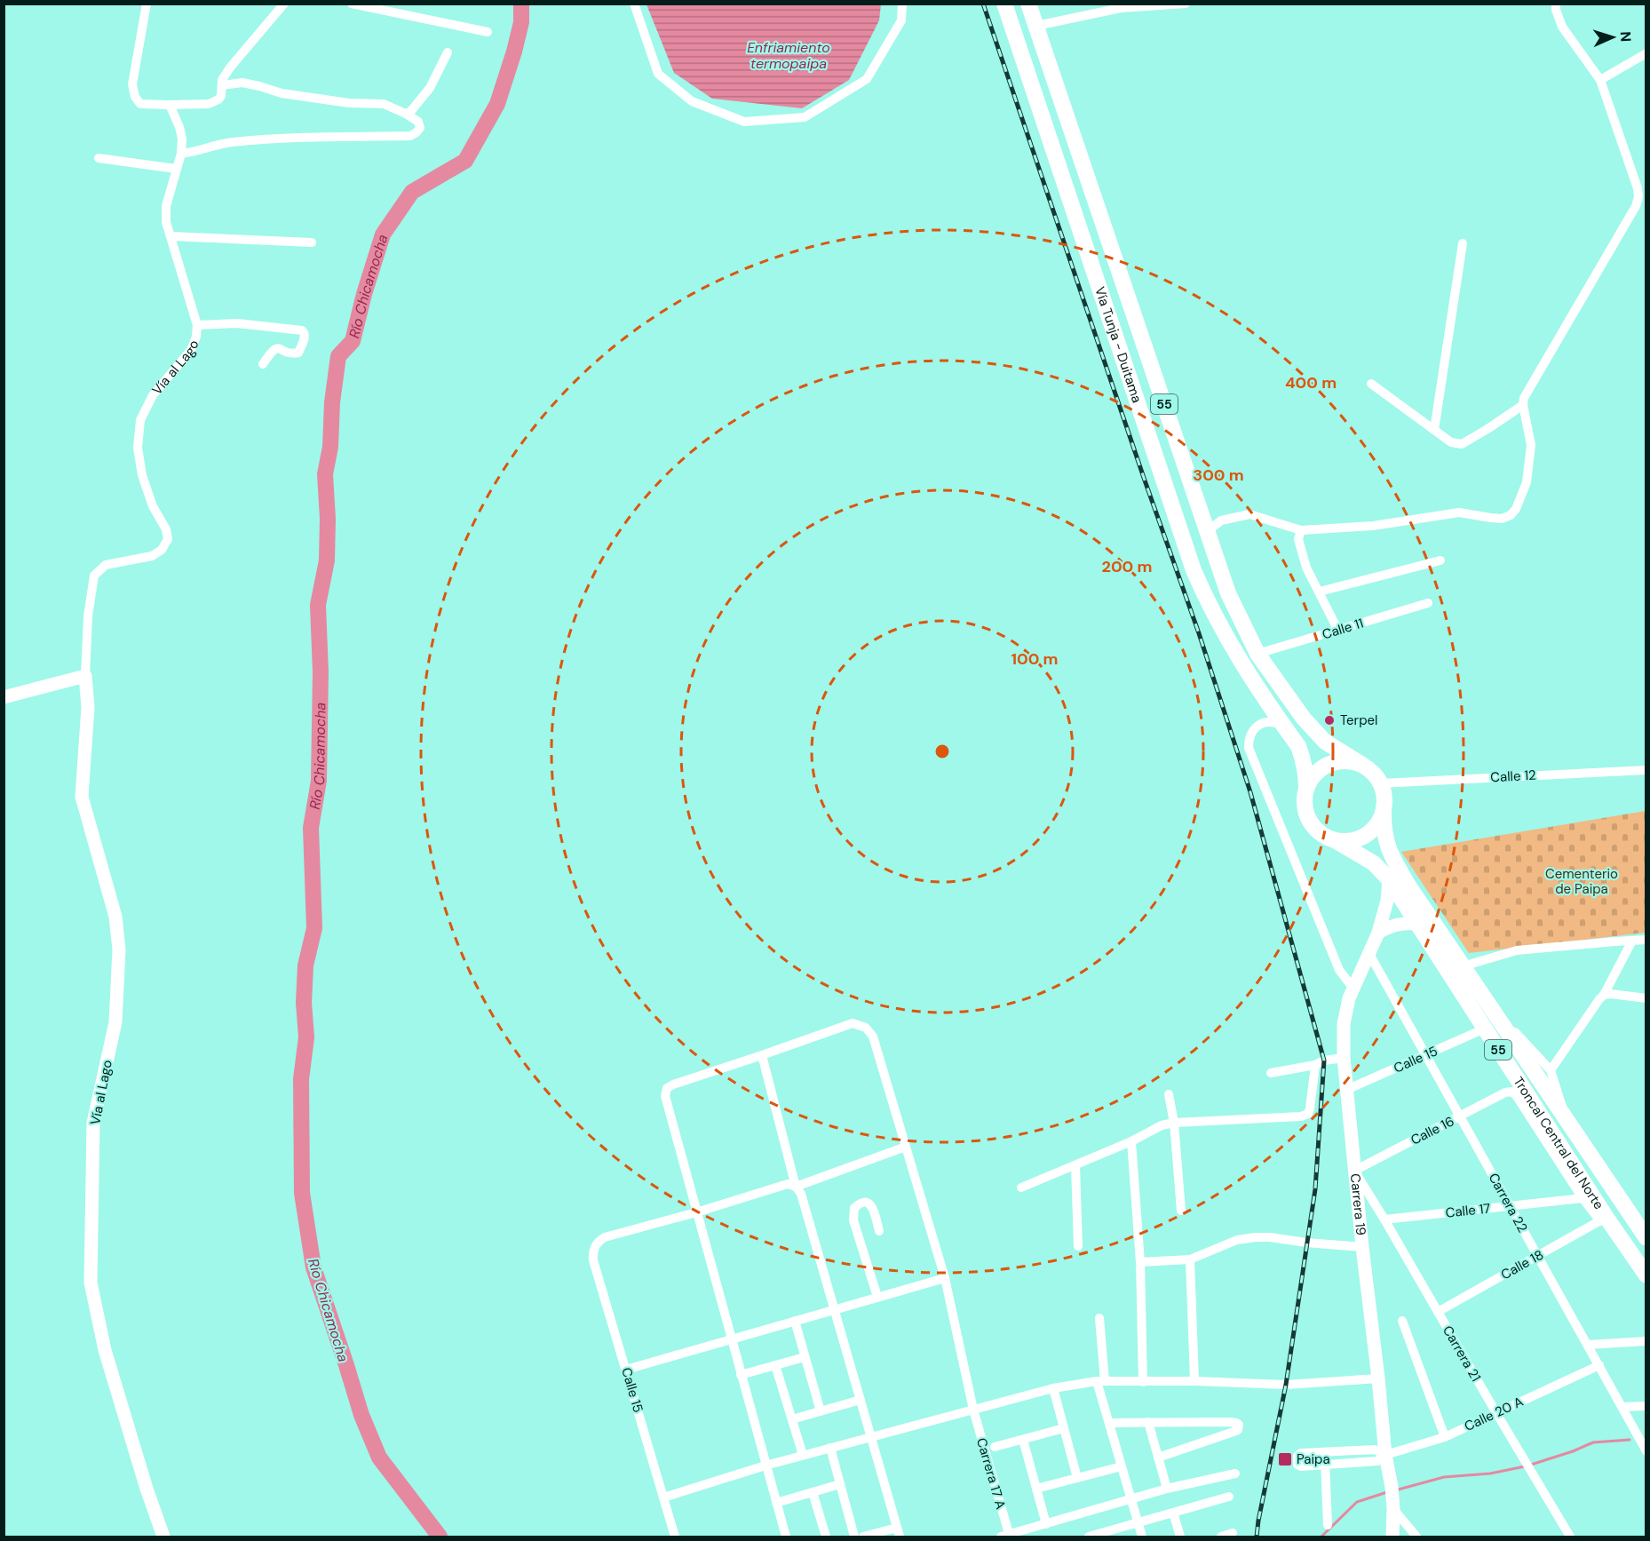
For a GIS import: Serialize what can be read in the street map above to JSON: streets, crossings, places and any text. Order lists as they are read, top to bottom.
{
  "streets": {
    "highway": ["Vía Tunja - Duitama", "55", "Troncal Central del Norte"],
    "street": [
      "Vía al Lago",
      "Calle 11",
      "Calle 12",
      "Calle 15",
      "Calle 16",
      "Carrera 22",
      "Carrera 19",
      "Calle 17",
      "Calle 18",
      "Carrera 21",
      "Calle 20 A",
      "Carrera 17 A"
    ]
  },
  "crossings": [
    ["Vía Tunja - Duitama", "55"],
    ["Vía Tunja - Duitama", "Calle 11"],
    ["Vía Tunja - Duitama", "Calle 12"],
    ["Vía Tunja - Duitama", "Troncal Central del Norte"],
    ["55", "Calle 12"],
    ["55", "Troncal Central del Norte"],
    ["Calle 12", "Troncal Central del Norte"],
    ["Calle 15", "Troncal Central del Norte"],
    ["Calle 15", "Carrera 22"],
    ["Calle 15", "Carrera 19"],
    ["Calle 16", "Carrera 22"],
    ["Calle 16", "Carrera 19"],
    ["Calle 16", "Calle 17"],
    ["Calle 16", "Carrera 21"],
    ["Troncal Central del Norte", "Carrera 19"],
    ["Troncal Central del Norte", "Calle 18"],
    ["Carrera 22", "Carrera 19"],
    ["Carrera 22", "Calle 17"],
    ["Carrera 22", "Calle 18"],
    ["Carrera 22", "Calle 20 A"],
    ["Carrera 19", "Carrera 21"],
    ["Carrera 19", "Calle 20 A"],
    ["Calle 17", "Carrera 21"],
    ["Calle 18", "Carrera 21"],
    ["Carrera 21", "Calle 20 A"]
  ],
  "water": ["Enfriamiento termopaipa", "Río Chicamocha"],
  "parks": ["Cementerio de Paipa"],
  "places": {
    "other": ["Terpel"],
    "transit": ["Paipa"]
  },
  "north": "right",
  "rings": [
    "400 m",
    "300 m",
    "200 m",
    "100 m"
  ]
}
